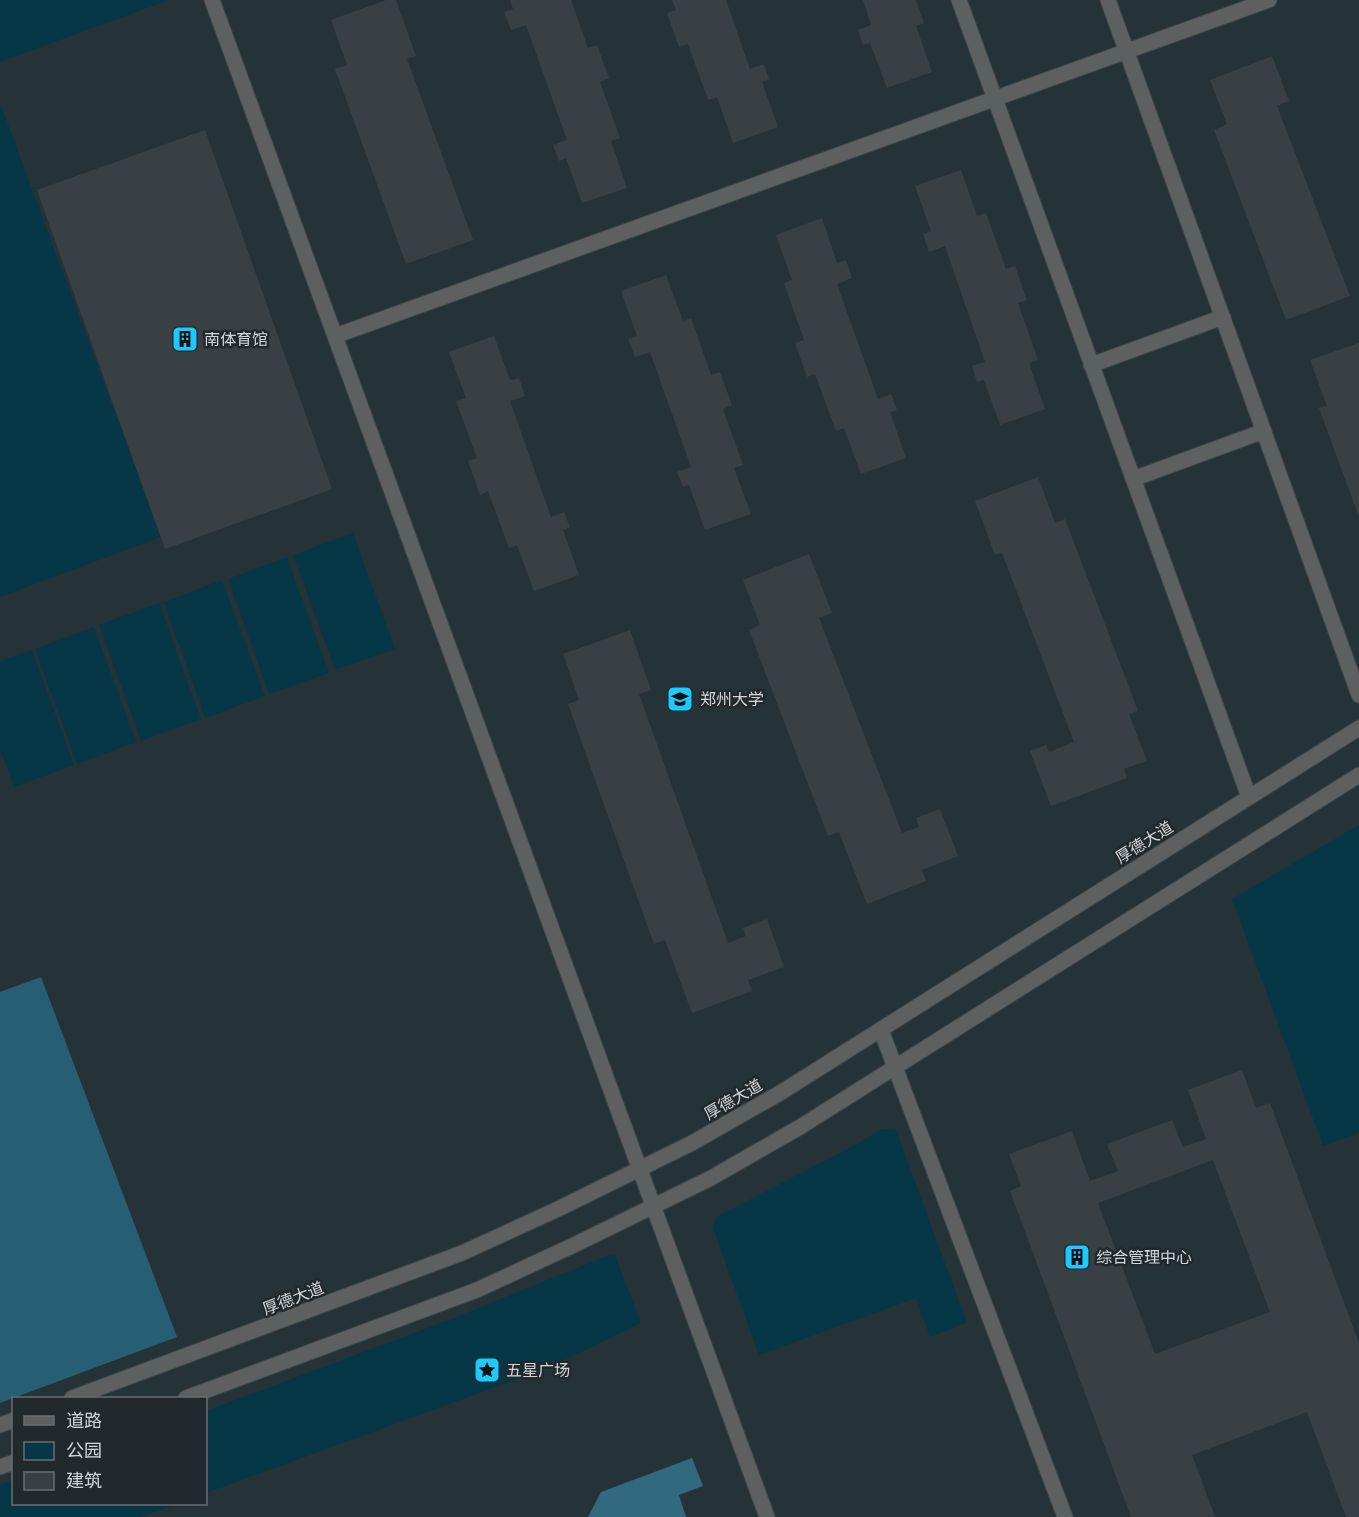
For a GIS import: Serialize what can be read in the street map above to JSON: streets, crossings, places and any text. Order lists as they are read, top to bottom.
{
  "streets": {
    "lane": ["厚德大道"]
  },
  "places": {
    "building": ["南体育馆", "综合管理中心"],
    "school or university": ["郑州大学"],
    "place": ["五星广场"]
  },
  "legend": ["道路", "公园", "建筑"]
}
